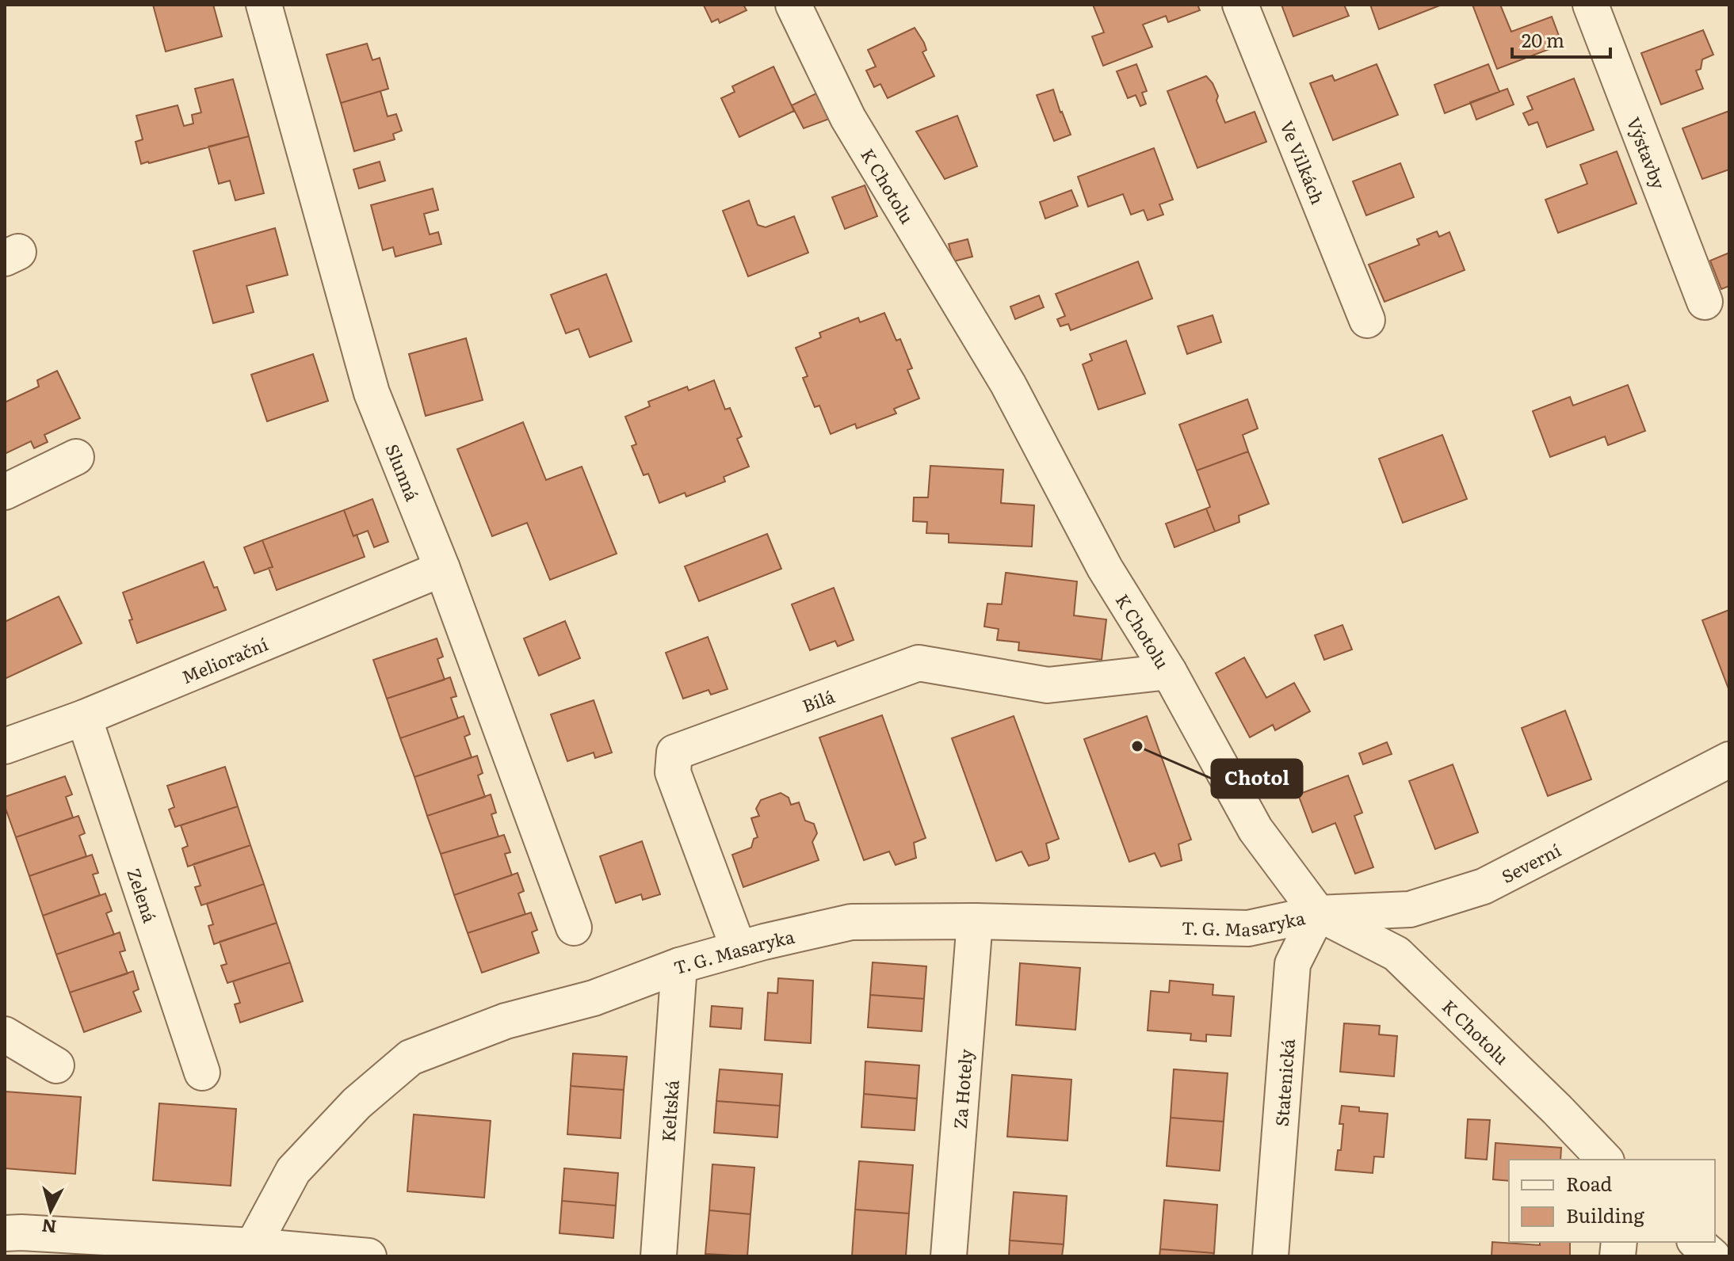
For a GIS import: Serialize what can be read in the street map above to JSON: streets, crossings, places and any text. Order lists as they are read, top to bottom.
{
  "streets": {
    "street": [
      "Výstavby",
      "Ve Vilkách",
      "K Chotolu",
      "Slunná",
      "Meliorační",
      "Bílá",
      "Severní",
      "Zelená",
      "T. G. Masaryka",
      "Statenická",
      "Za Hotely",
      "Keltská"
    ]
  },
  "crossings": [
    ["K Chotolu", "Bílá"],
    ["K Chotolu", "Severní"],
    ["K Chotolu", "T. G. Masaryka"],
    ["K Chotolu", "Statenická"],
    ["Slunná", "Meliorační"],
    ["Meliorační", "Zelená"],
    ["Bílá", "T. G. Masaryka"],
    ["Severní", "T. G. Masaryka"],
    ["Severní", "Statenická"],
    ["T. G. Masaryka", "Statenická"],
    ["T. G. Masaryka", "Za Hotely"],
    ["T. G. Masaryka", "Keltská"]
  ],
  "places": ["Chotol"],
  "legend": ["Road", "Building"],
  "scale_bar": "20 m",
  "north": "bottom"
}
